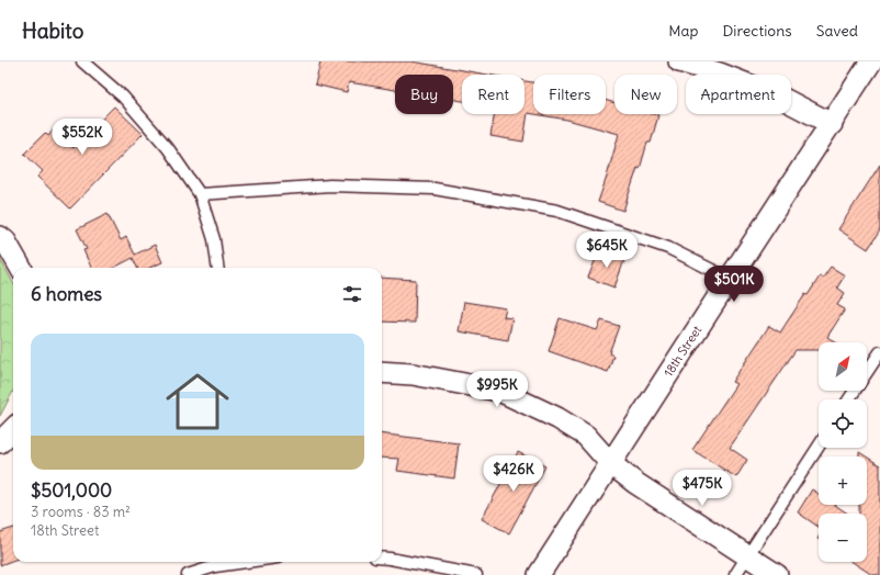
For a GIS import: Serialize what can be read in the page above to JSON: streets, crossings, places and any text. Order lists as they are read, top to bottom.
{
  "streets": {
    "street": ["18th Street"]
  },
  "north": "top right",
  "page": {
    "header": "Habito",
    "nav": ["Map", "Directions", "Saved"],
    "chip": [
      "Buy",
      "Rent",
      "Filters",
      "New",
      "Apartment"
    ],
    "price": [
      "$552K",
      "$645K",
      "$501K",
      "$995K",
      "$426K",
      "$475K"
    ],
    "heading": "6 homes",
    "list": [
      {
        "name": "$501,000",
        "note": "3 rooms · 83 m² · 18th Street"
      }
    ],
    "map_buttons": ["+", "−"]
  }
}
